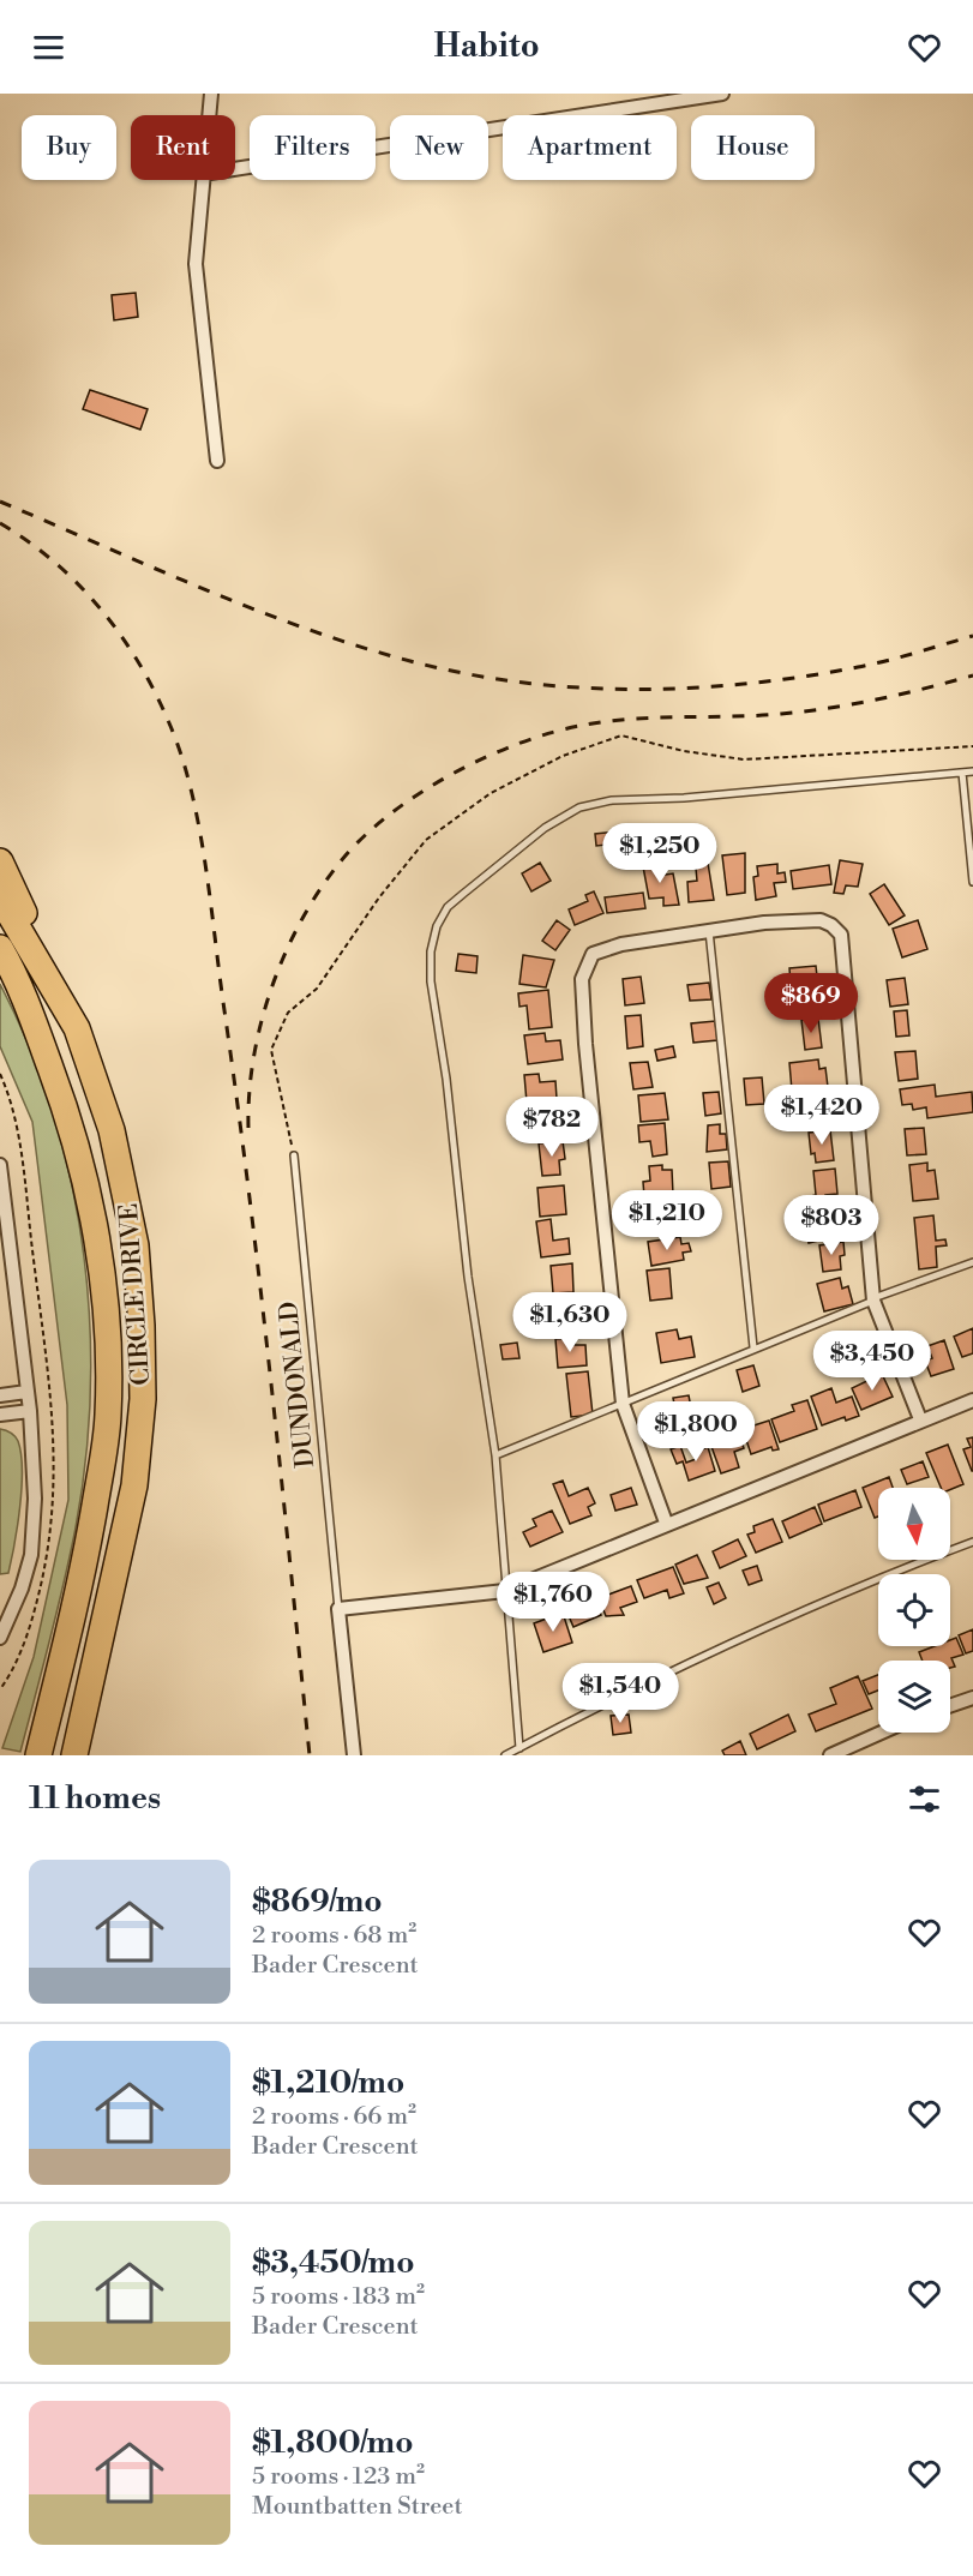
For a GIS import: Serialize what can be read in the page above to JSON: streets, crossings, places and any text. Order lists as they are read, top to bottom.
{
  "streets": {
    "highway": ["CIRCLE DRIVE"],
    "lane": ["DUNDONALD"]
  },
  "north": "bottom",
  "page": {
    "header": "Habito",
    "chip": [
      "Buy",
      "Rent",
      "Filters",
      "New",
      "Apartment",
      "House"
    ],
    "price": [
      "$1,250",
      "$869",
      "$1,420",
      "$782",
      "$1,210",
      "$803",
      "$1,630",
      "$3,450",
      "$1,800",
      "$1,760",
      "$1,540"
    ],
    "heading": "11 homes",
    "list": [
      {
        "name": "$869/mo",
        "note": "2 rooms · 68 m² · Bader Crescent"
      },
      {
        "name": "$1,210/mo",
        "note": "2 rooms · 66 m² · Bader Crescent"
      },
      {
        "name": "$3,450/mo",
        "note": "5 rooms · 183 m² · Bader Crescent"
      },
      {
        "name": "$1,800/mo",
        "note": "5 rooms · 123 m² · Mountbatten Street"
      }
    ]
  }
}
